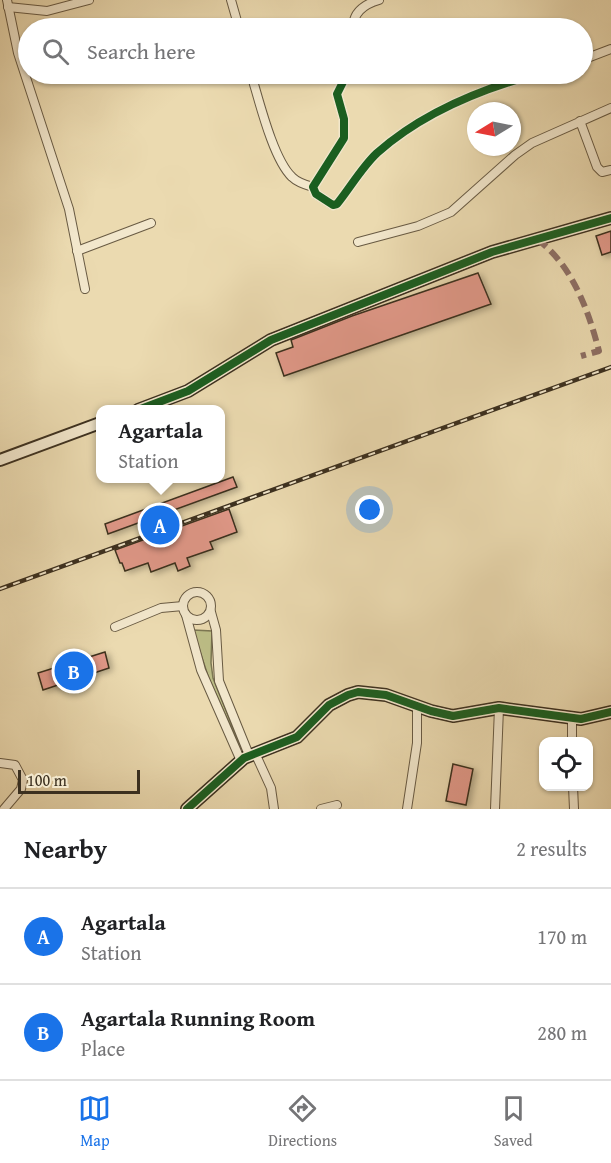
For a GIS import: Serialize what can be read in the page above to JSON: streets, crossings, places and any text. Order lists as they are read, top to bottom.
{
  "scale_bar": "100 m",
  "north": "left",
  "page": {
    "search": "Search here",
    "popup": ["Agartala", "Station"],
    "pins": ["A", "B"],
    "scale": "100 m",
    "heading": ["Nearby", "2 results"],
    "list": [
      {
        "mark": "A",
        "name": "Agartala",
        "note": "Station",
        "value": "170 m"
      },
      {
        "mark": "B",
        "name": "Agartala Running Room",
        "note": "Place",
        "value": "280 m"
      }
    ],
    "nav": ["Map", "Directions", "Saved"]
  }
}
